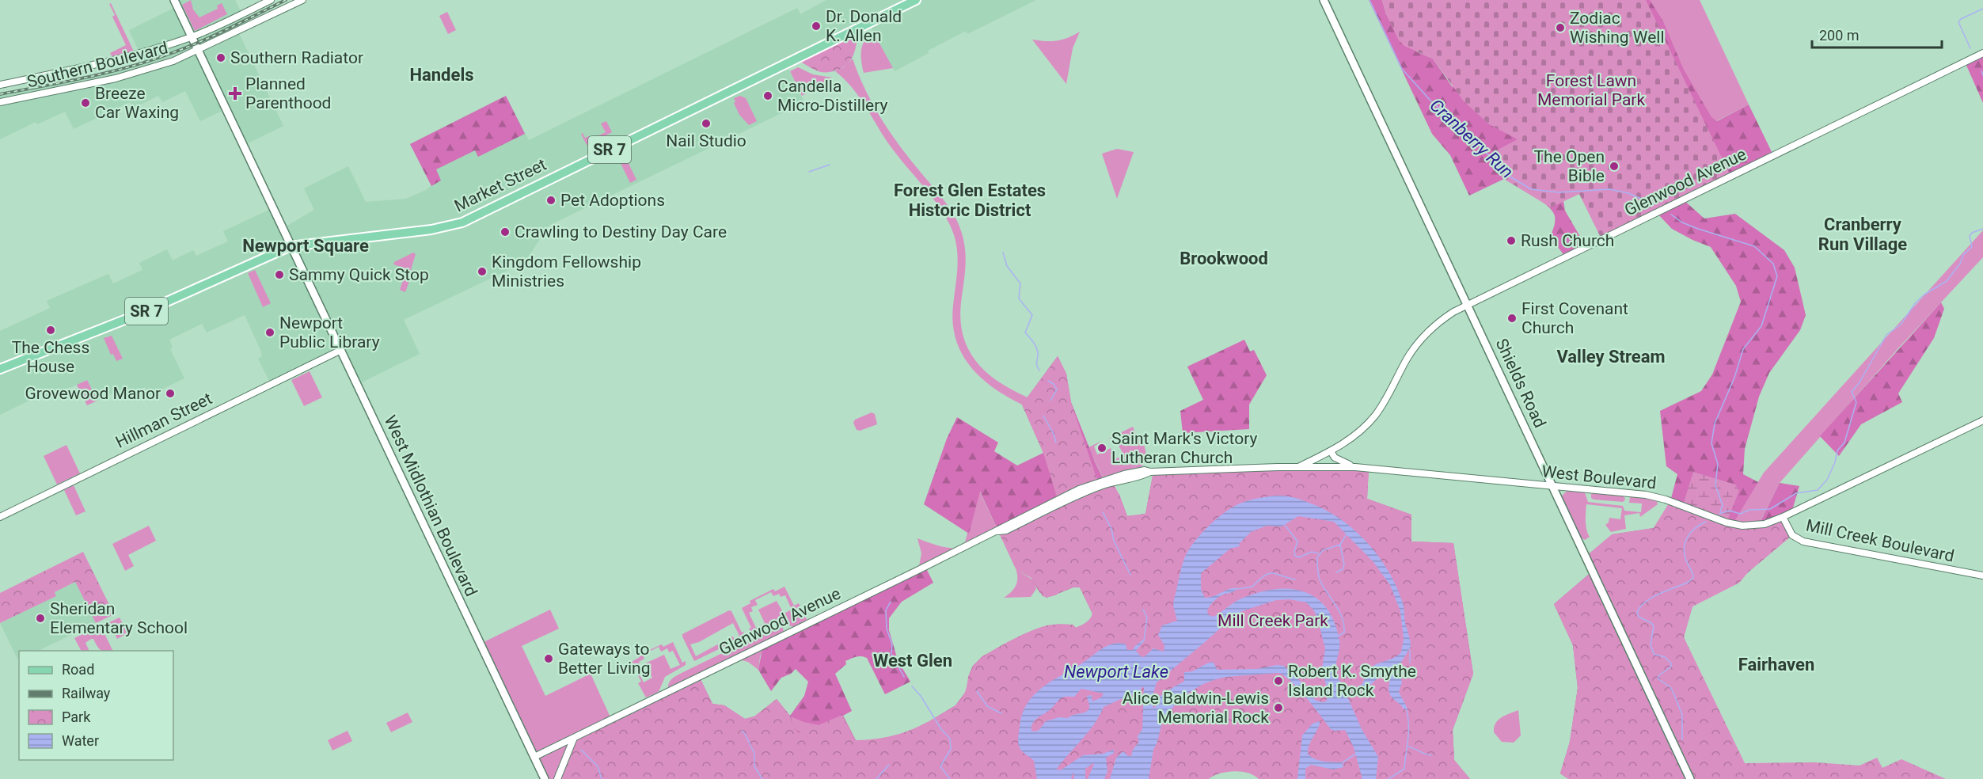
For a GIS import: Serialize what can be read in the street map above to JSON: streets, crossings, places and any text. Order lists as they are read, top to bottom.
{
  "streets": {
    "main road": [
      "SR 7",
      "Market Street",
      "Shields Road",
      "West Midlothian Boulevard"
    ],
    "street": [
      "Southern Boulevard",
      "Glenwood Avenue",
      "Hillman Street",
      "West Boulevard",
      "Mill Creek Boulevard"
    ]
  },
  "crossings": [
    ["Southern Boulevard", "West Midlothian Boulevard"],
    ["Glenwood Avenue", "Shields Road"],
    ["Glenwood Avenue", "West Boulevard"],
    ["Glenwood Avenue", "West Midlothian Boulevard"],
    ["Market Street", "West Midlothian Boulevard"],
    ["Shields Road", "West Boulevard"],
    ["Hillman Street", "West Midlothian Boulevard"],
    ["West Boulevard", "Mill Creek Boulevard"]
  ],
  "districts": [
    "Handels",
    "Forest Glen Estates Historic District",
    "Cranberry Run Village",
    "Newport Square",
    "Brookwood",
    "Valley Stream",
    "West Glen",
    "Fairhaven"
  ],
  "water": ["Cranberry Run", "Newport Lake"],
  "parks": ["Forest Lawn Memorial Park", "Mill Creek Park"],
  "places": {
    "other": [
      "Dr. Donald K. Allen",
      "Zodiac Wishing Well",
      "Southern Radiator",
      "Candella Micro-Distillery",
      "Breeze Car Waxing",
      "Nail Studio",
      "The Open Bible",
      "Pet Adoptions",
      "Crawling to Destiny Day Care",
      "Rush Church",
      "Kingdom Fellowship Ministries",
      "Sammy Quick Stop",
      "First Covenant Church",
      "The Chess House",
      "Newport Public Library",
      "Grovewood Manor",
      "Saint Mark's Victory Lutheran Church",
      "Sheridan Elementary School",
      "Gateways to Better Living",
      "Robert K. Smythe Island Rock",
      "Alice Baldwin-Lewis Memorial Rock"
    ],
    "health": ["Planned Parenthood"]
  },
  "legend": [
    "Road",
    "Railway",
    "Park",
    "Water"
  ],
  "scale_bar": "200 m"
}
